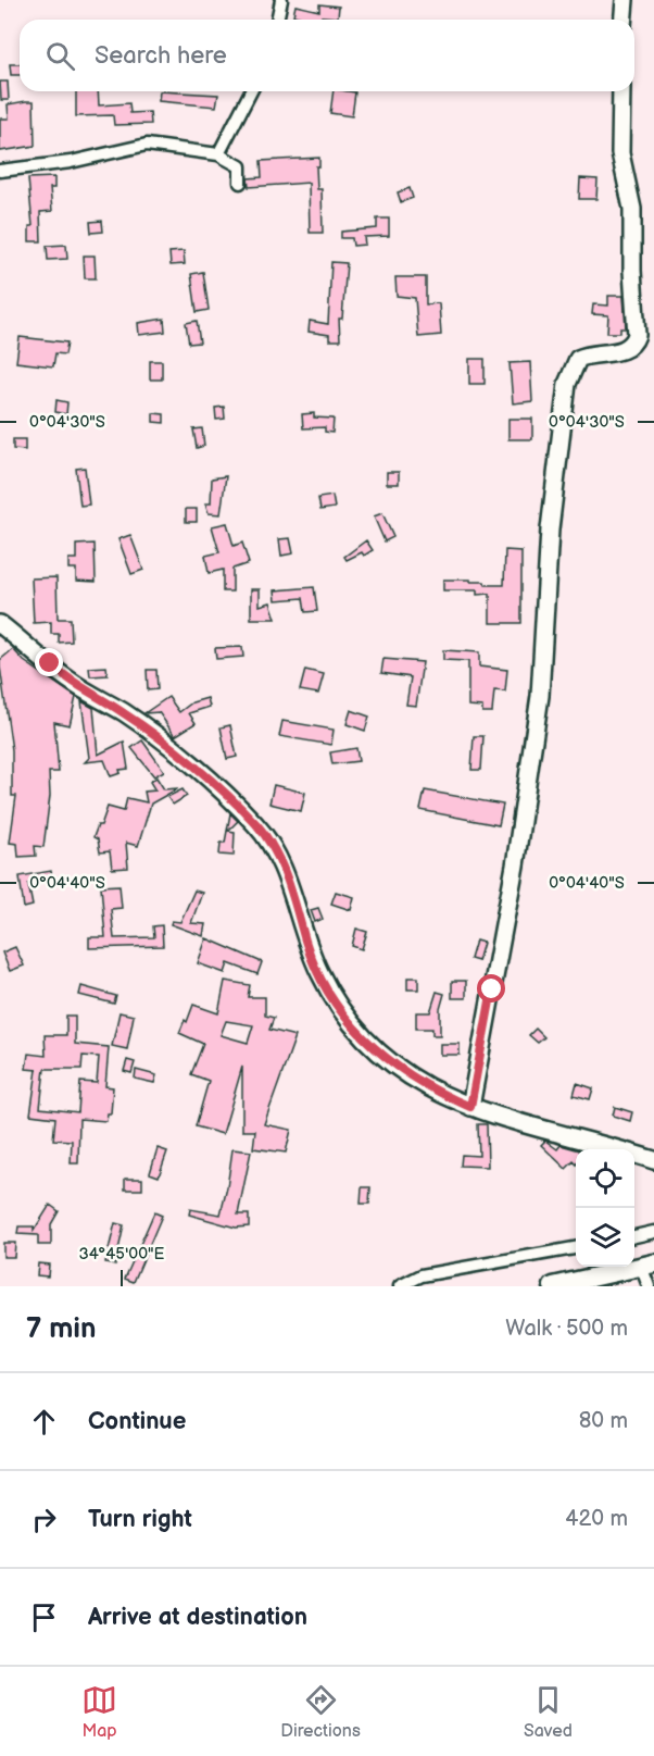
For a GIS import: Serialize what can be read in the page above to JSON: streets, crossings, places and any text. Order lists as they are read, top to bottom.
{
  "page": {
    "search": "Search here",
    "heading": ["7 min", "Walk · 500 m"],
    "list": [
      ["Continue", "80 m"],
      ["Turn right", "420 m"],
      "Arrive at destination"
    ],
    "nav": ["Map", "Directions", "Saved"]
  },
  "coordinates": ["0°04'30\"S", "0°04'40\"S", "34°45'00\"E"]
}
